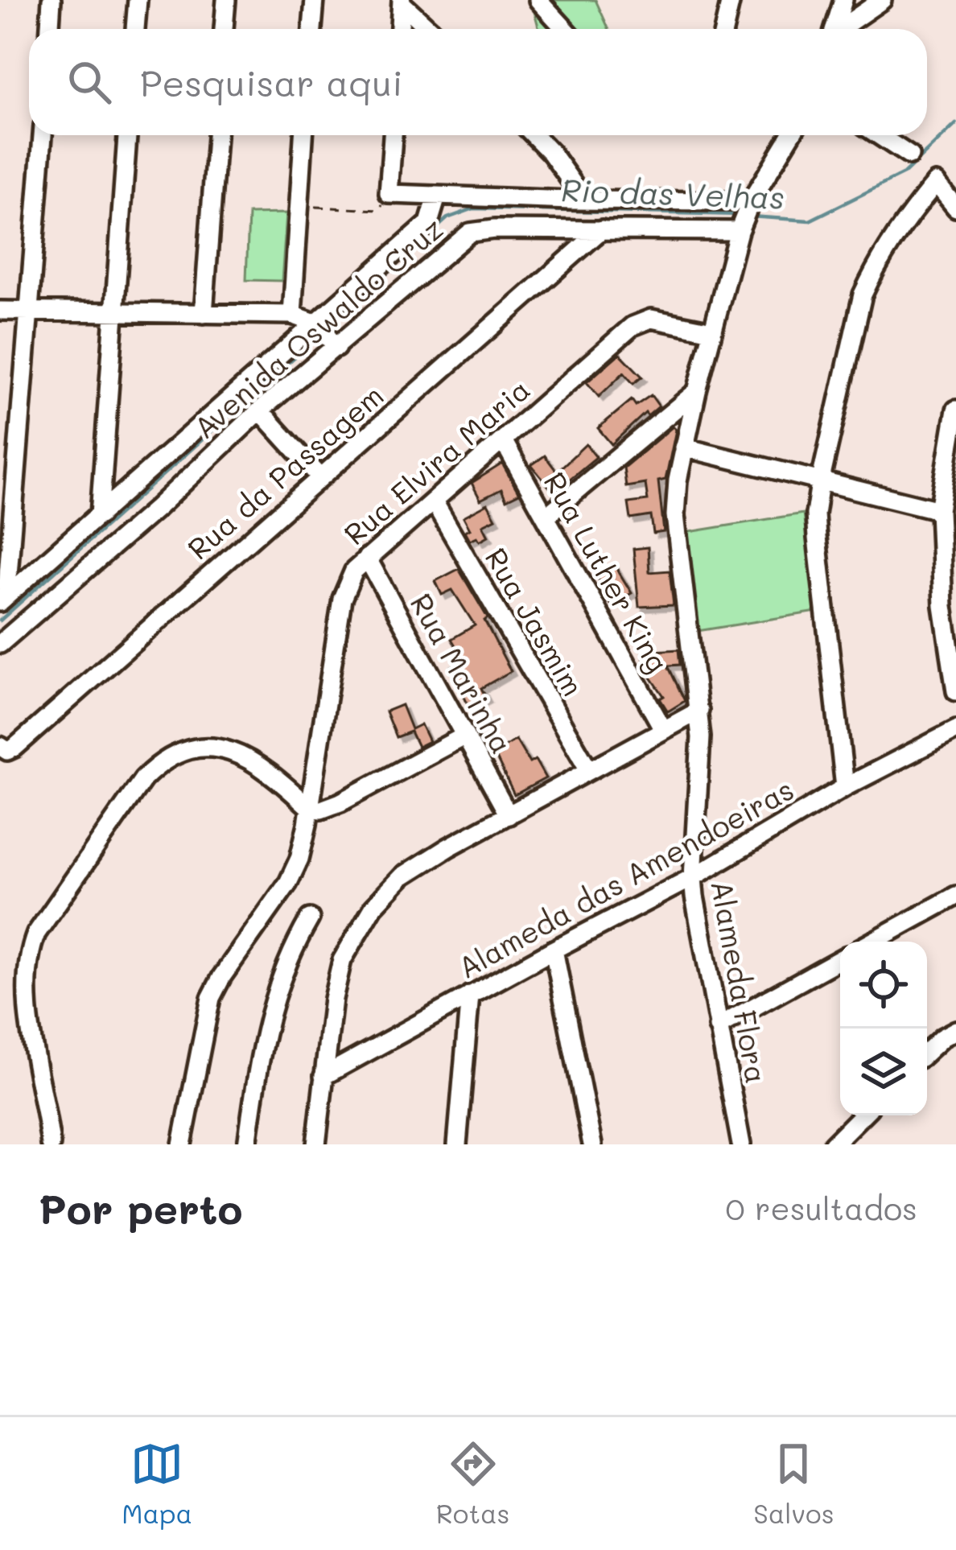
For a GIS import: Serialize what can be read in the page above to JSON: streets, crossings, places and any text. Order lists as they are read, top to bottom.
{
  "streets": {
    "street": [
      "Avenida Oswaldo Cruz",
      "Rua Elvira Maria",
      "Rua da Passagem",
      "Rua Luther King",
      "Rua Jasmim",
      "Rua Marinha",
      "Alameda das Amendoeiras",
      "Alameda Flora"
    ]
  },
  "crossings": [
    ["Avenida Oswaldo Cruz", "Rua da Passagem"],
    ["Avenida Oswaldo Cruz", "Alameda Flora"],
    ["Rua Elvira Maria", "Rua Luther King"],
    ["Rua Elvira Maria", "Rua Jasmim"],
    ["Rua Elvira Maria", "Rua Marinha"],
    ["Rua Elvira Maria", "Alameda Flora"],
    ["Alameda das Amendoeiras", "Alameda Flora"]
  ],
  "water": ["Rio das Velhas"],
  "page": {
    "search": "Pesquisar aqui",
    "heading": ["Por perto", "0 resultados"],
    "nav": ["Mapa", "Rotas", "Salvos"]
  }
}
